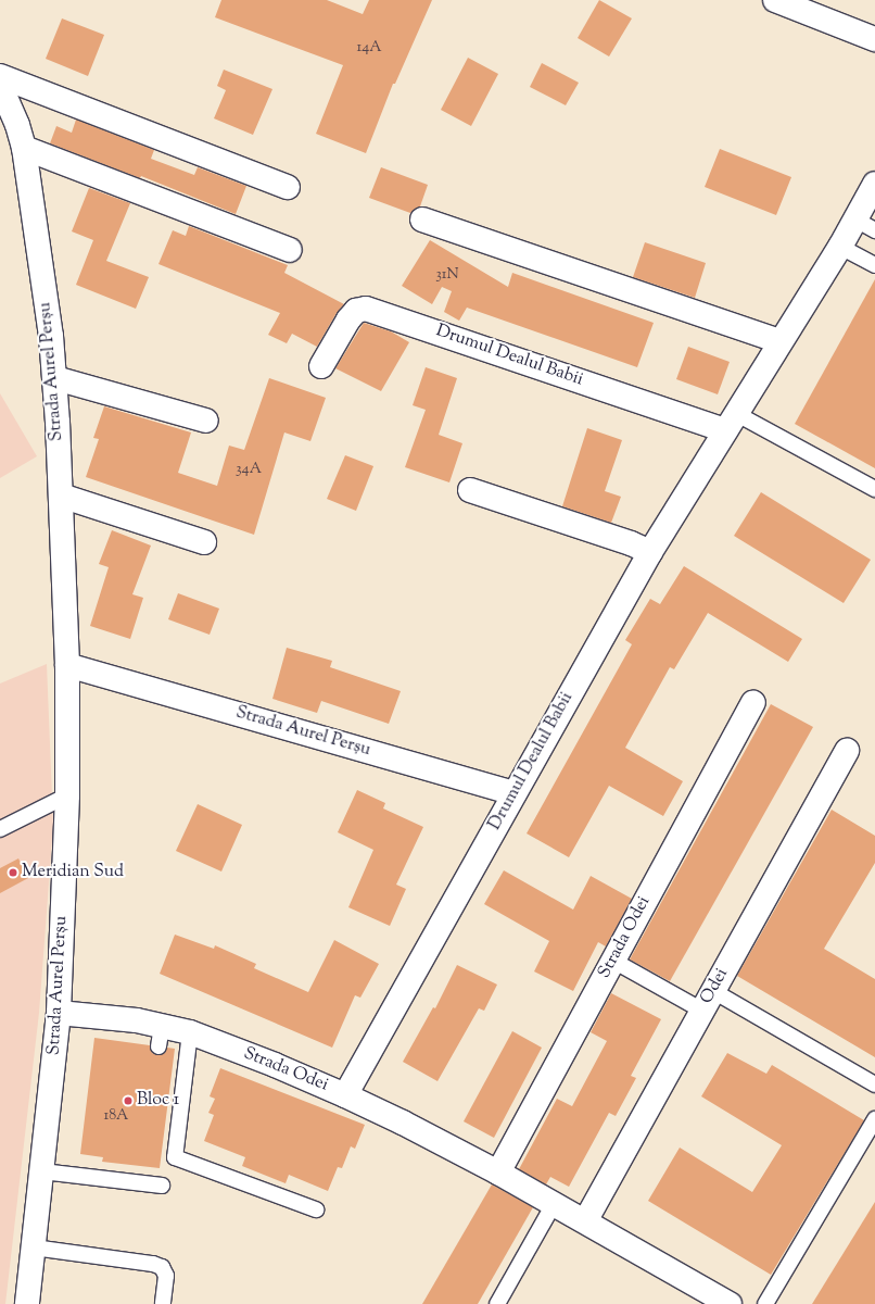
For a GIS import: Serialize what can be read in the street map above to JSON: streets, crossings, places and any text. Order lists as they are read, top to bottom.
{
  "streets": {
    "street": [
      "Drumul Dealul Babii",
      "Strada Aurel Perșu",
      "Strada Odei",
      "Odei"
    ]
  },
  "crossings": [
    ["Drumul Dealul Babii", "Strada Aurel Perșu"],
    ["Drumul Dealul Babii", "Strada Odei"],
    ["Strada Aurel Perșu", "Strada Odei"],
    ["Strada Odei", "Odei"]
  ],
  "places": ["Meridian Sud", "Bloc 1"],
  "house_numbers": [
    "14A",
    "31N",
    "34A",
    "18A"
  ]
}
